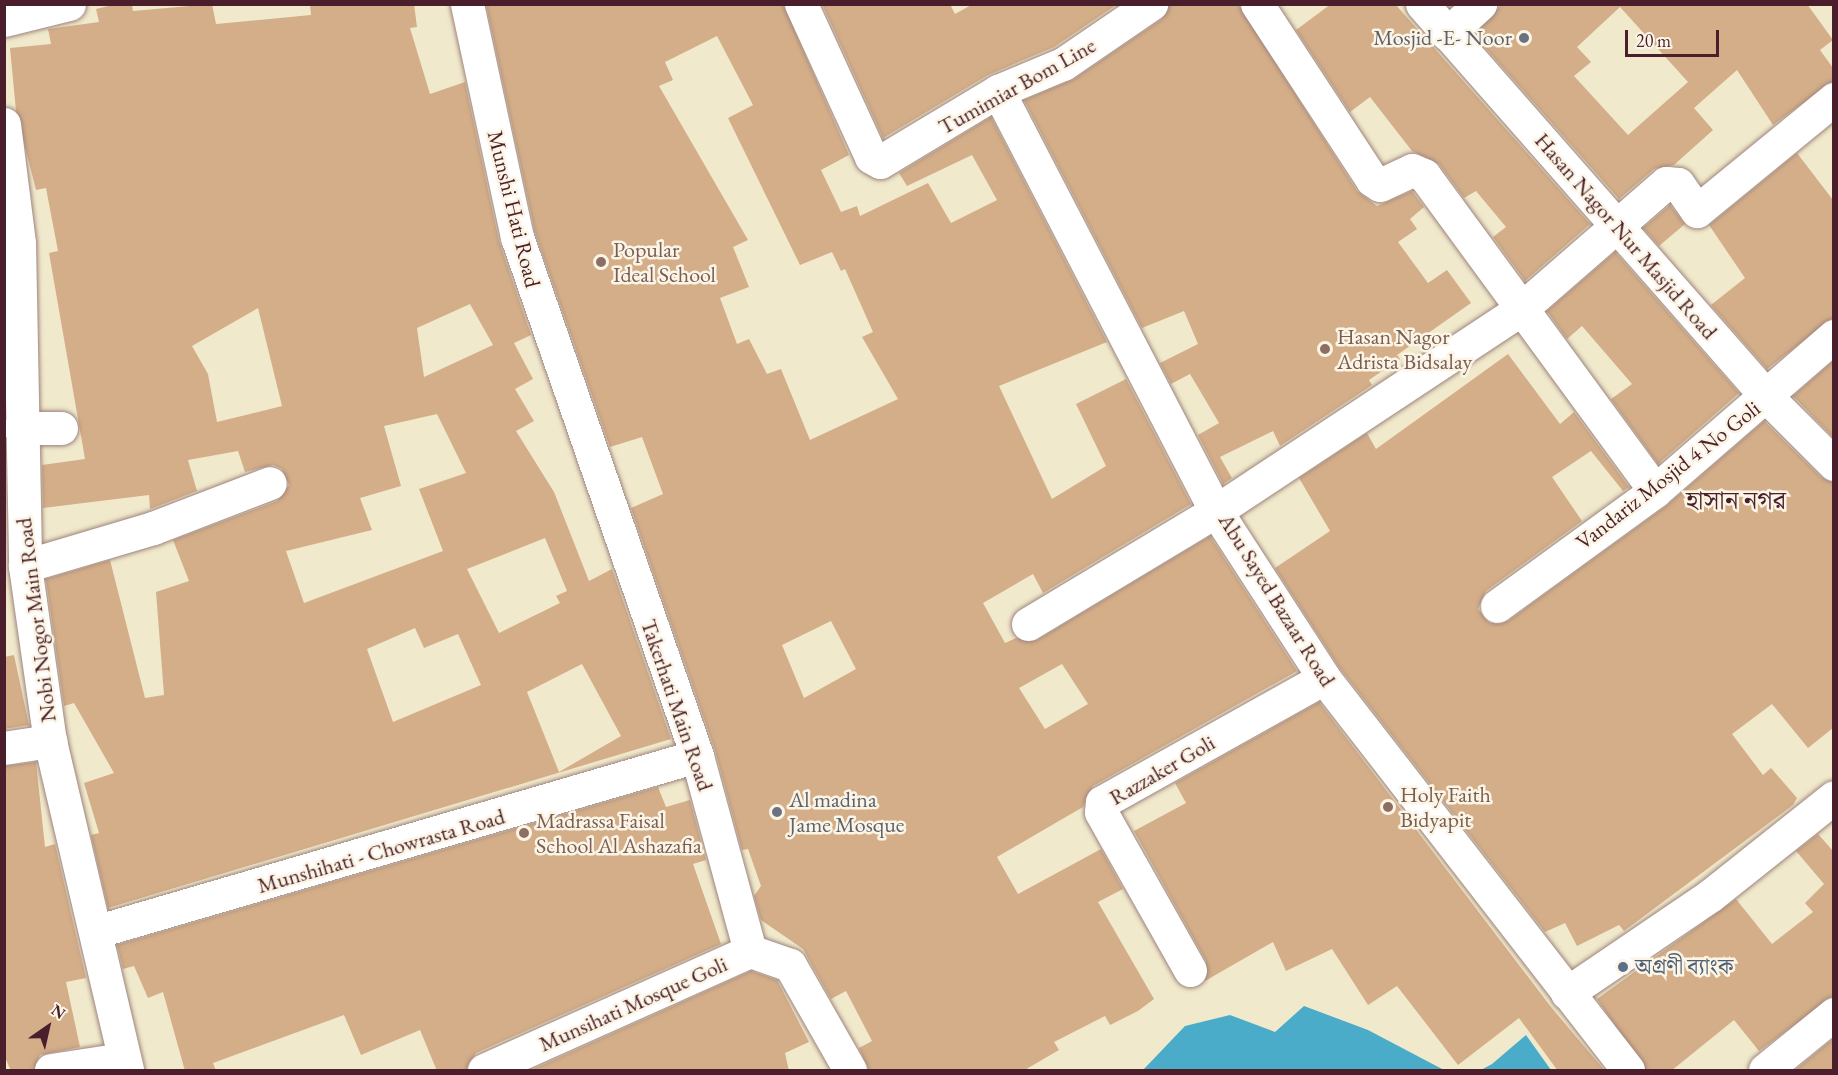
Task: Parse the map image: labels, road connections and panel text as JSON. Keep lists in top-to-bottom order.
{
  "streets": {
    "street": [
      "Tumimiar Bom Line",
      "Munshi Hati Road",
      "Hasan Nagor Nur Masjid Road",
      "Vandariz Mosjid 4 No Goli",
      "Abu Sayed Bazaar Road",
      "Nobi Nogor Main Road",
      "Takerhati Main Road",
      "Razzaker Goli",
      "Munshihati - Chowrasta Road",
      "Munsihati Mosque Goli"
    ]
  },
  "crossings": [
    ["Munshi Hati Road", "Takerhati Main Road"],
    ["Hasan Nagor Nur Masjid Road", "Vandariz Mosjid 4 No Goli"],
    ["Hasan Nagor Nur Masjid Road", "Abu Sayed Bazaar Road"],
    ["Abu Sayed Bazaar Road", "Razzaker Goli"],
    ["Nobi Nogor Main Road", "Munshihati - Chowrasta Road"],
    ["Takerhati Main Road", "Munshihati - Chowrasta Road"],
    ["Takerhati Main Road", "Munsihati Mosque Goli"]
  ],
  "districts": ["হাসান নগর"],
  "places": [
    "Mosjid -E- Noor",
    "Popular Ideal School",
    "Hasan Nagor Adrista Bidsalay",
    "Holy Faith Bidyapit",
    "Al madina Jame Mosque",
    "Madrassa Faisal School Al Ashazafia",
    "অগ্রণী ব্যাংক"
  ],
  "scale_bar": "20 m",
  "north": "top right"
}
